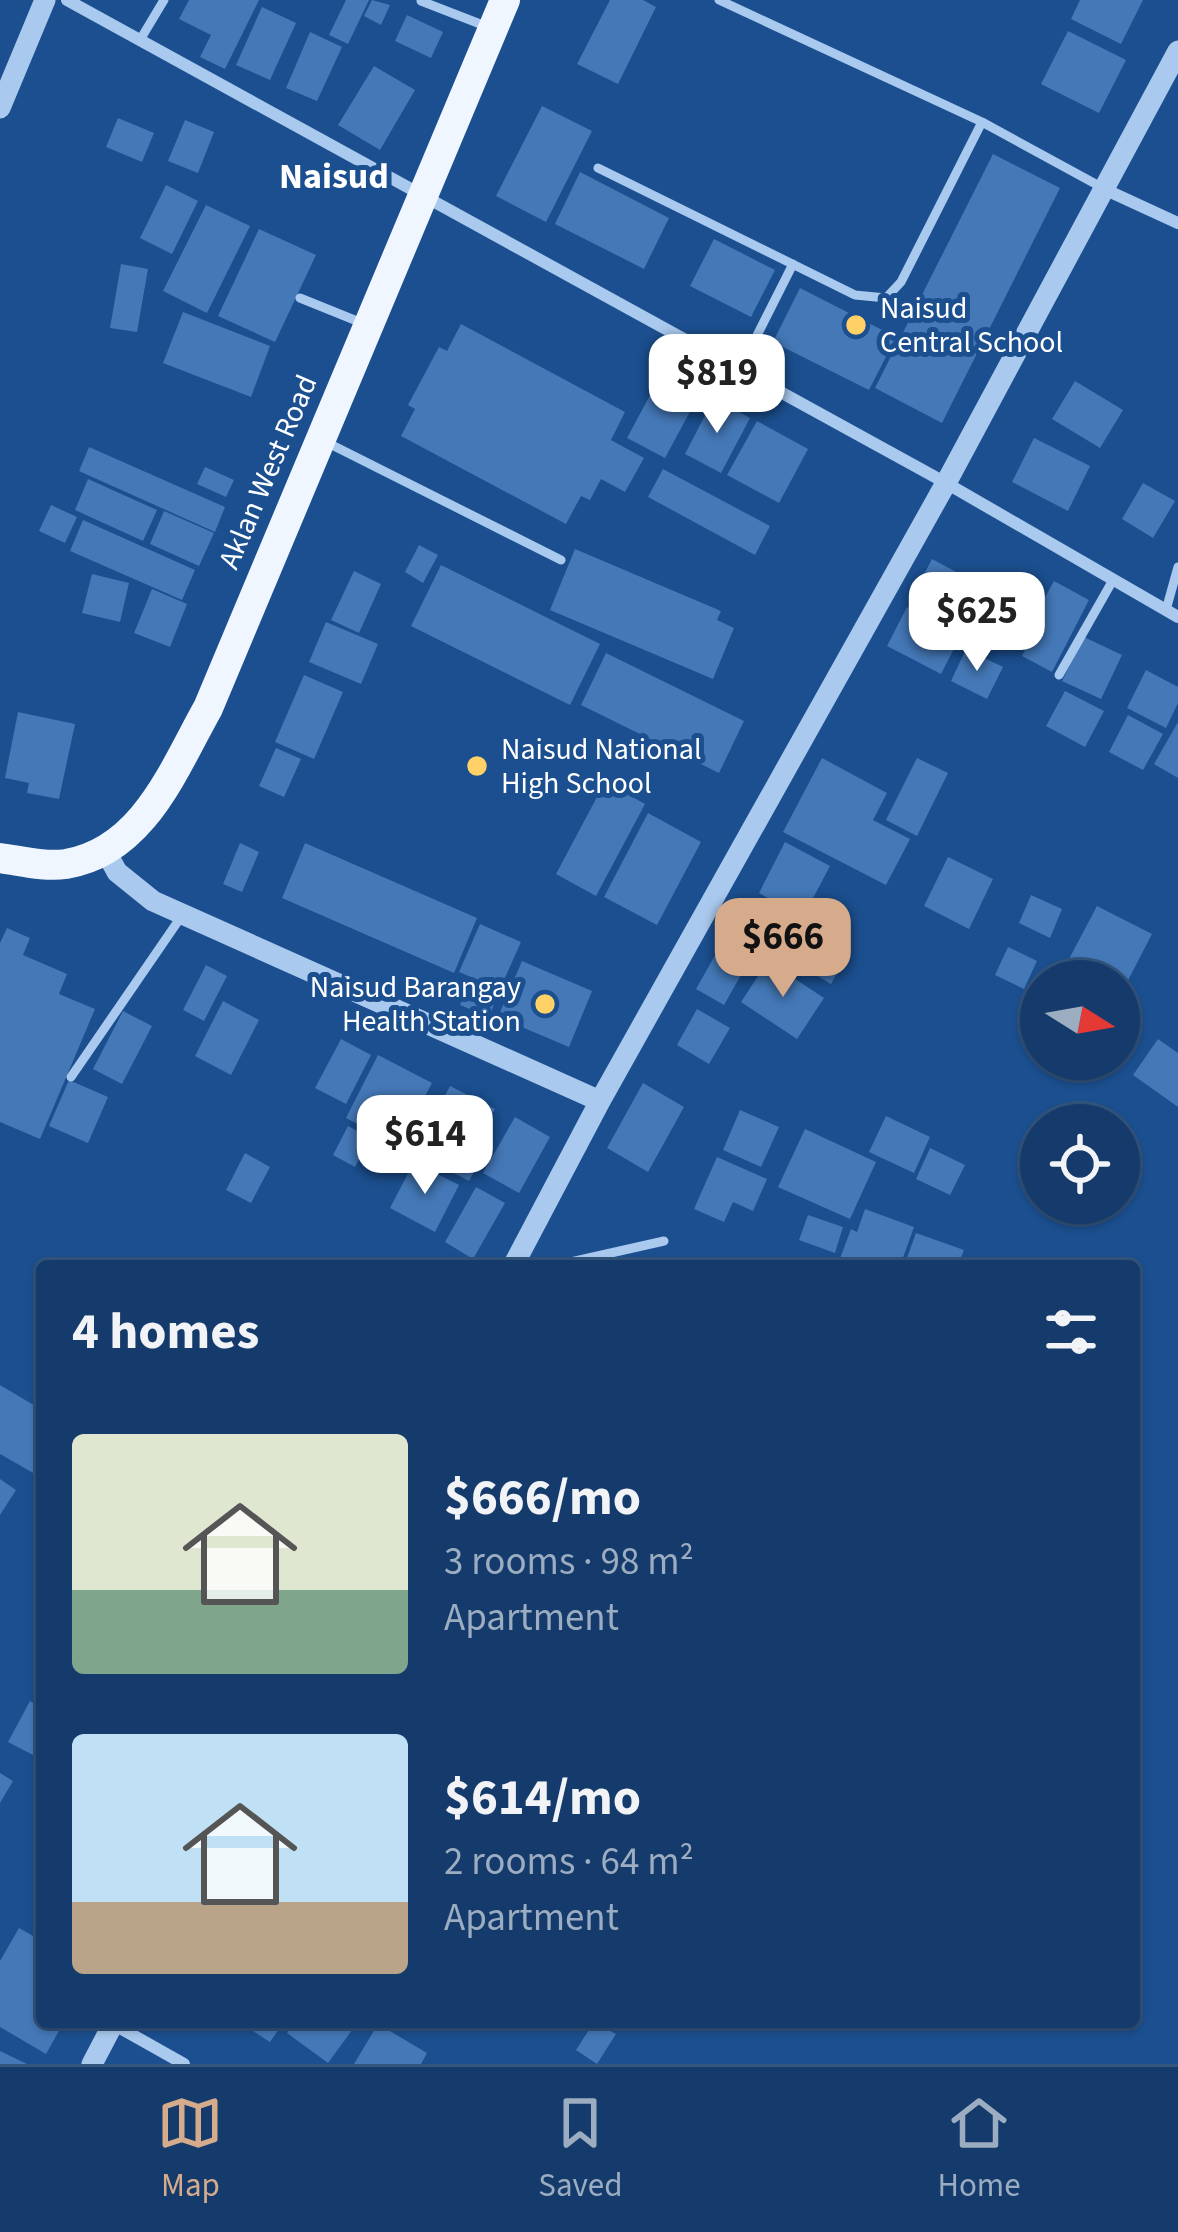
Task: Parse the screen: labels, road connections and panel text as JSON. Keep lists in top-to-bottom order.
{
  "streets": {
    "main road": ["Aklan West Road"]
  },
  "districts": ["Naisud"],
  "places": ["Naisud Central School", "Naisud National High School", "Naisud Barangay Health Station"],
  "north": "right",
  "page": {
    "price": [
      "$819",
      "$625",
      "$666",
      "$614"
    ],
    "heading": "4 homes",
    "list": [
      {
        "name": "$666/mo",
        "note": "3 rooms · 98 m² · Apartment"
      },
      {
        "name": "$614/mo",
        "note": "2 rooms · 64 m² · Apartment"
      }
    ],
    "tabs": ["Map", "Saved", "Home"]
  }
}
